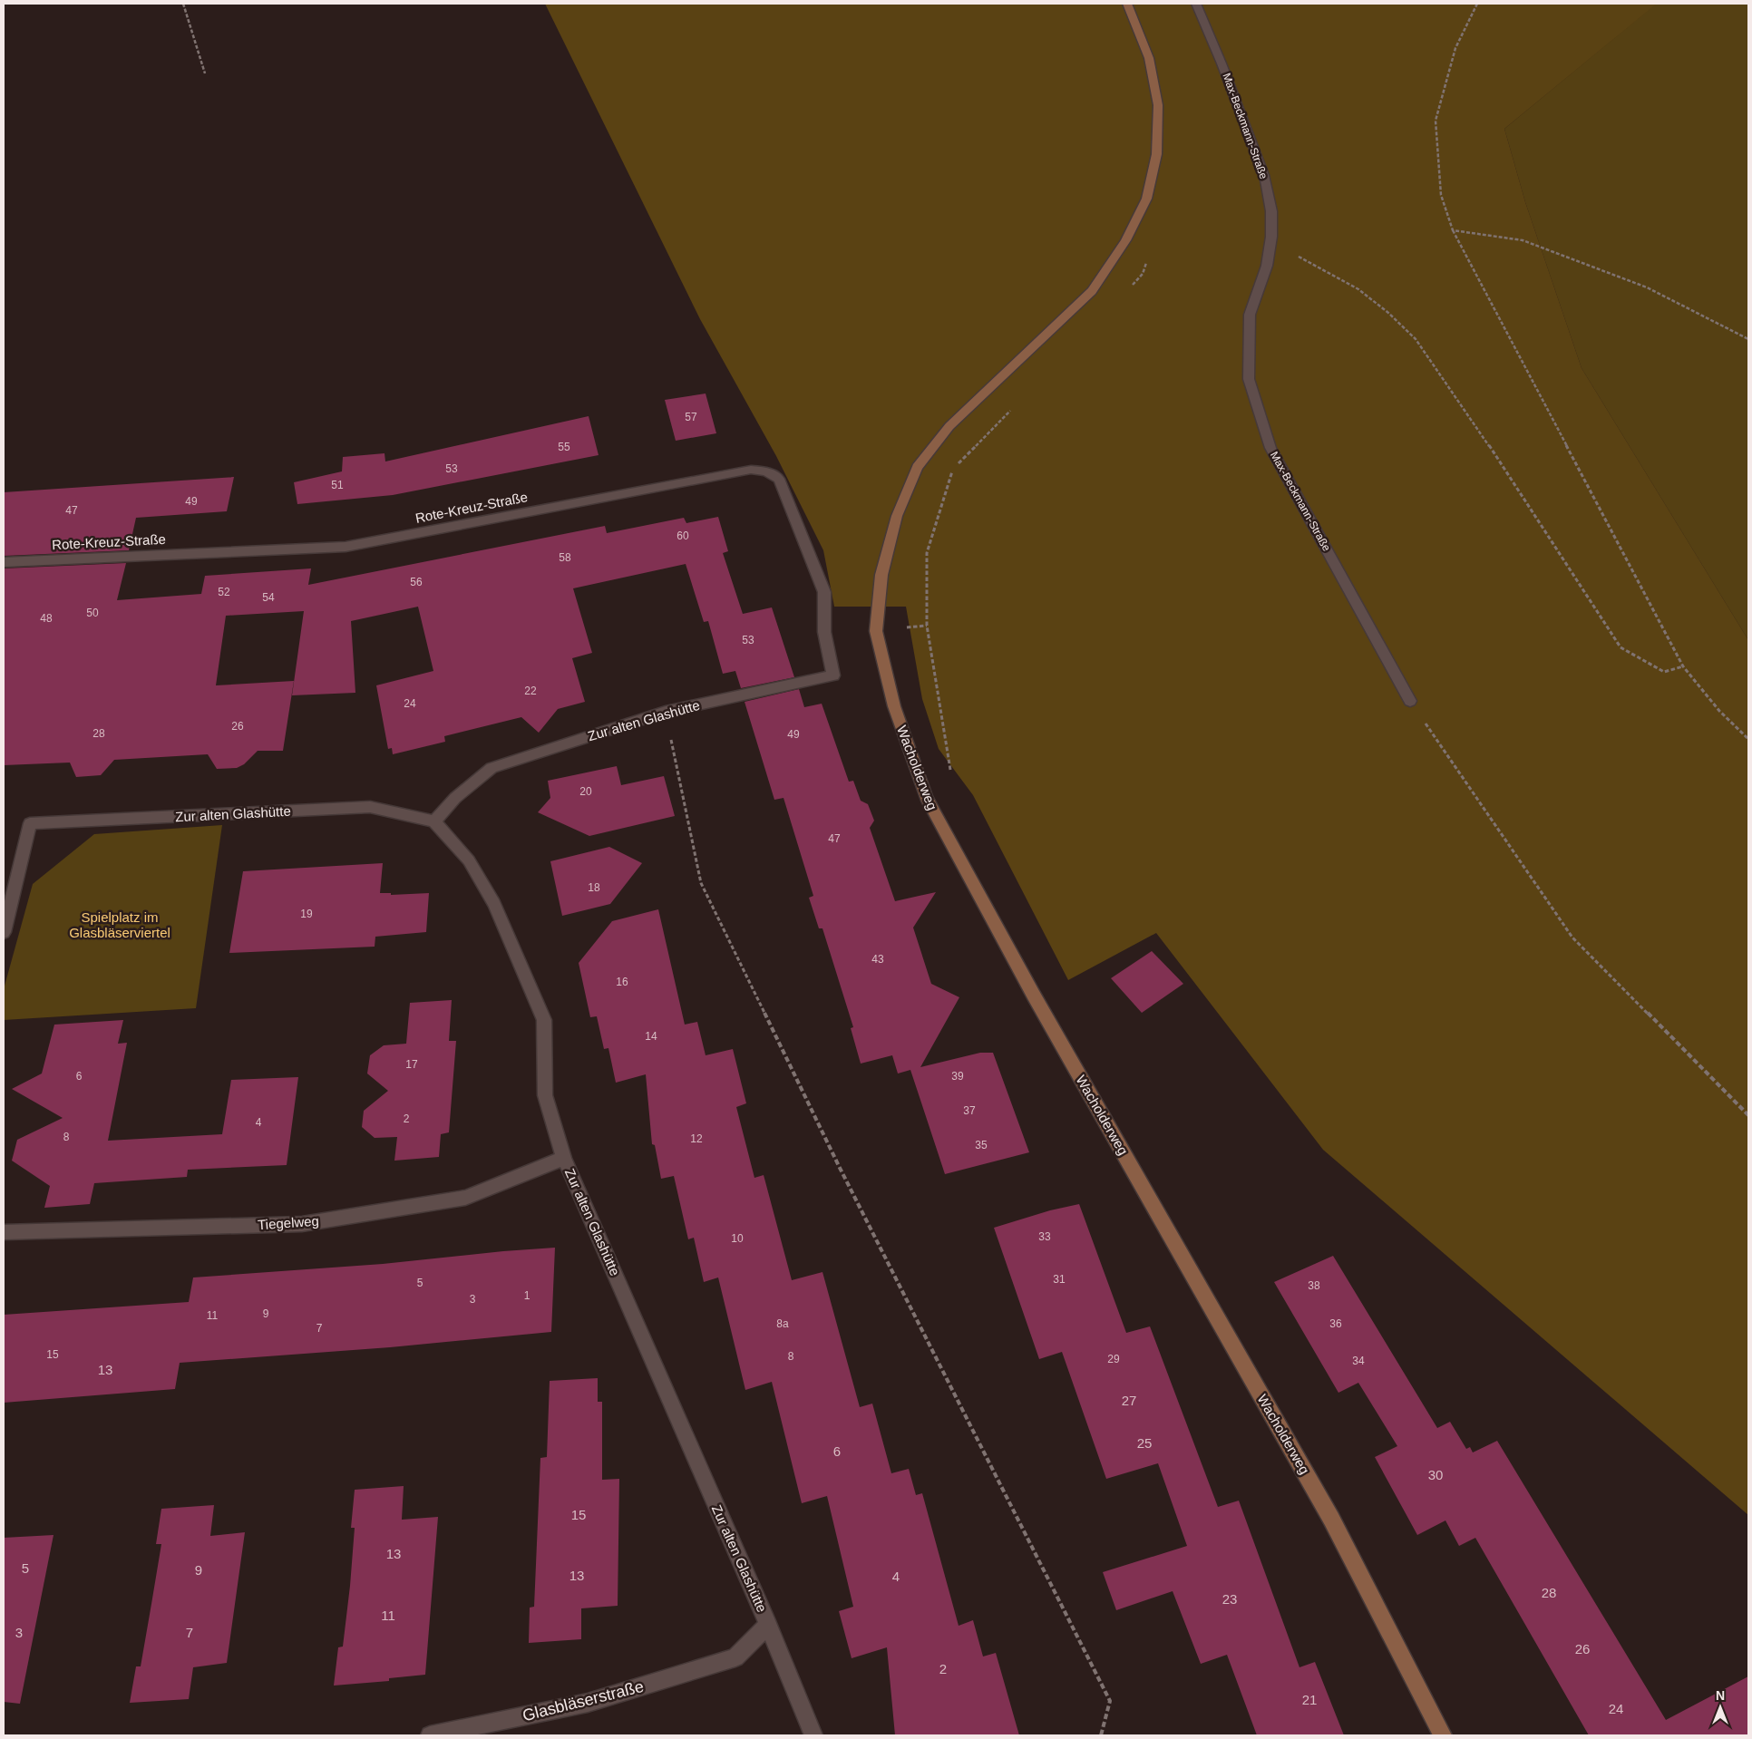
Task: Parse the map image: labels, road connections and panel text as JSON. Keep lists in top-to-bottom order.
{
  "streets": {
    "main road": ["Wacholderweg"],
    "street": [
      "Max-Beckmann-Straße",
      "Rote-Kreuz-Straße",
      "Zur alten Glashütte",
      "Tiegelweg",
      "Glasbläserstraße"
    ]
  },
  "crossings": [
    ["Rote-Kreuz-Straße", "Zur alten Glashütte"],
    ["Zur alten Glashütte", "Tiegelweg"],
    ["Zur alten Glashütte", "Glasbläserstraße"]
  ],
  "parks": ["Spielplatz im Glasbläserviertel"],
  "house_numbers": [
    "57",
    "55",
    "53",
    "51",
    "49",
    "47",
    "60",
    "58",
    "56",
    "52",
    "54",
    "50",
    "48",
    "53",
    "22",
    "24",
    "26",
    "28",
    "49",
    "20",
    "47",
    "18",
    "19",
    "43",
    "16",
    "14",
    "17",
    "6",
    "39",
    "37",
    "2",
    "4",
    "8",
    "12",
    "35",
    "33",
    "10",
    "31",
    "5",
    "38",
    "1",
    "3",
    "9",
    "11",
    "8a",
    "36",
    "7",
    "15",
    "8",
    "29",
    "34",
    "13",
    "27",
    "25",
    "6",
    "30",
    "15",
    "13",
    "5",
    "9",
    "13",
    "4",
    "28",
    "23",
    "11",
    "3",
    "7",
    "26",
    "2",
    "21",
    "24"
  ],
  "north": "top"
}
